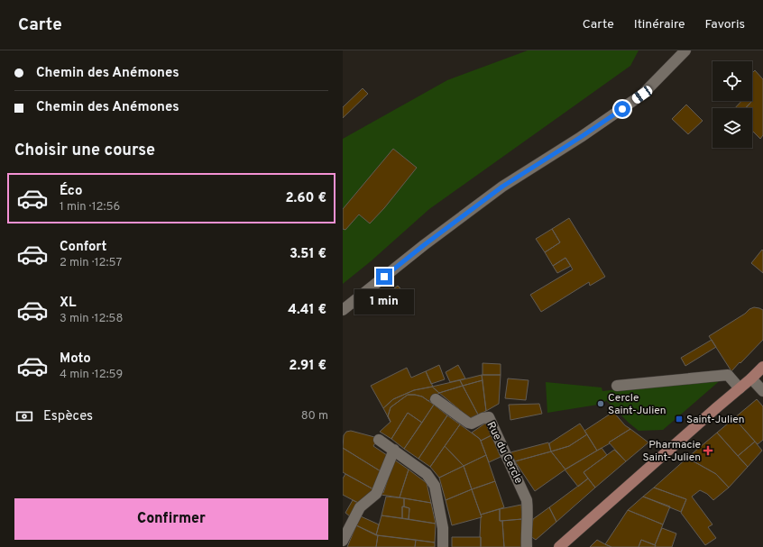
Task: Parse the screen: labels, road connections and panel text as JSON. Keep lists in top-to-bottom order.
{
  "streets": {
    "street": ["Rue du Cercle"]
  },
  "places": {
    "other": ["Cercle Saint-Julien"],
    "transit": ["Saint-Julien"],
    "health": ["Pharmacie Saint-Julien"]
  },
  "page": {
    "header": "Carte",
    "nav": ["Carte", "Itinéraire", "Favoris"],
    "banner": ["Chemin des Anémones", "Chemin des Anémones"],
    "heading": "Choisir une course",
    "list": [
      {
        "name": "Éco",
        "note": "1 min · 12:56",
        "value": "2.60 €"
      },
      {
        "name": "Confort",
        "note": "2 min · 12:57",
        "value": "3.51 €"
      },
      {
        "name": "XL",
        "note": "3 min · 12:58",
        "value": "4.41 €"
      },
      {
        "name": "Moto",
        "note": "4 min · 12:59",
        "value": "2.91 €"
      }
    ],
    "bubble": "1 min",
    "pay": ["Espèces", "80 m"],
    "buttons": "Confirmer"
  }
}
